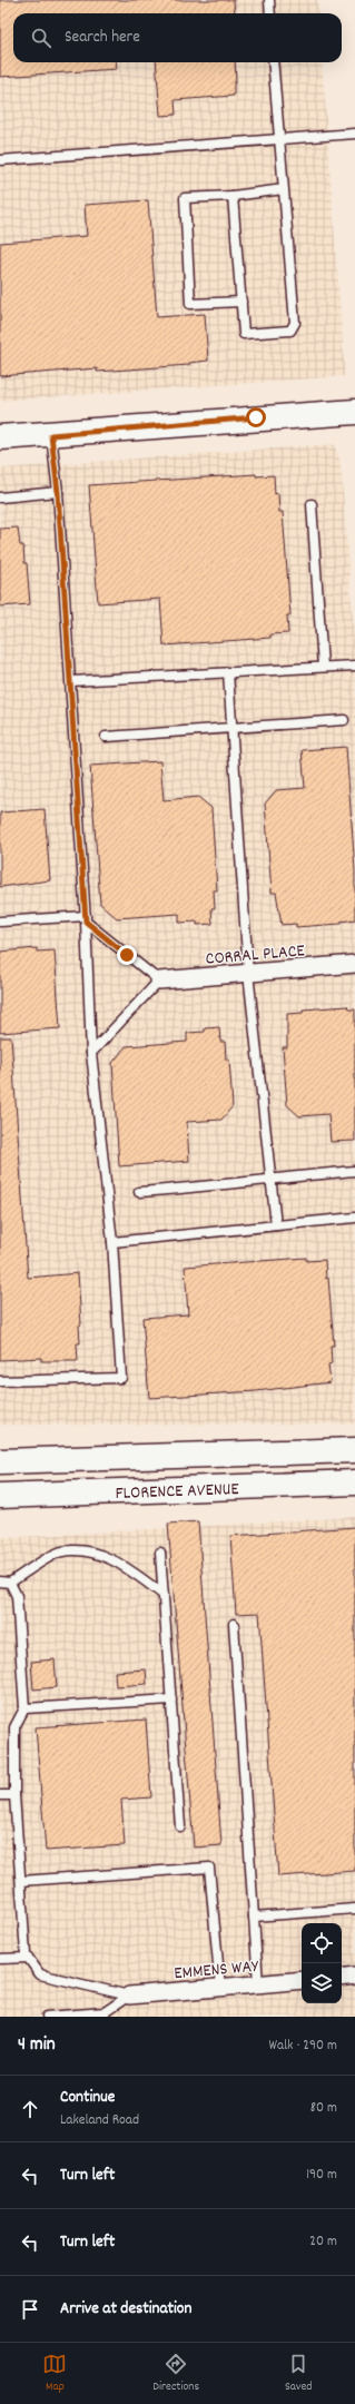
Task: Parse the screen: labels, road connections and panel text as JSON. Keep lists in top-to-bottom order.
{
  "streets": {
    "main road": ["FLORENCE AVENUE"],
    "street": ["CORRAL PLACE", "EMMENS WAY"]
  },
  "page": {
    "search": "Search here",
    "heading": ["4 min", "Walk · 290 m"],
    "list": [
      ["Continue", "Lakeland Road", "80 m"],
      ["Turn left", "190 m"],
      ["Turn left", "20 m"],
      "Arrive at destination"
    ],
    "nav": ["Map", "Directions", "Saved"]
  }
}
